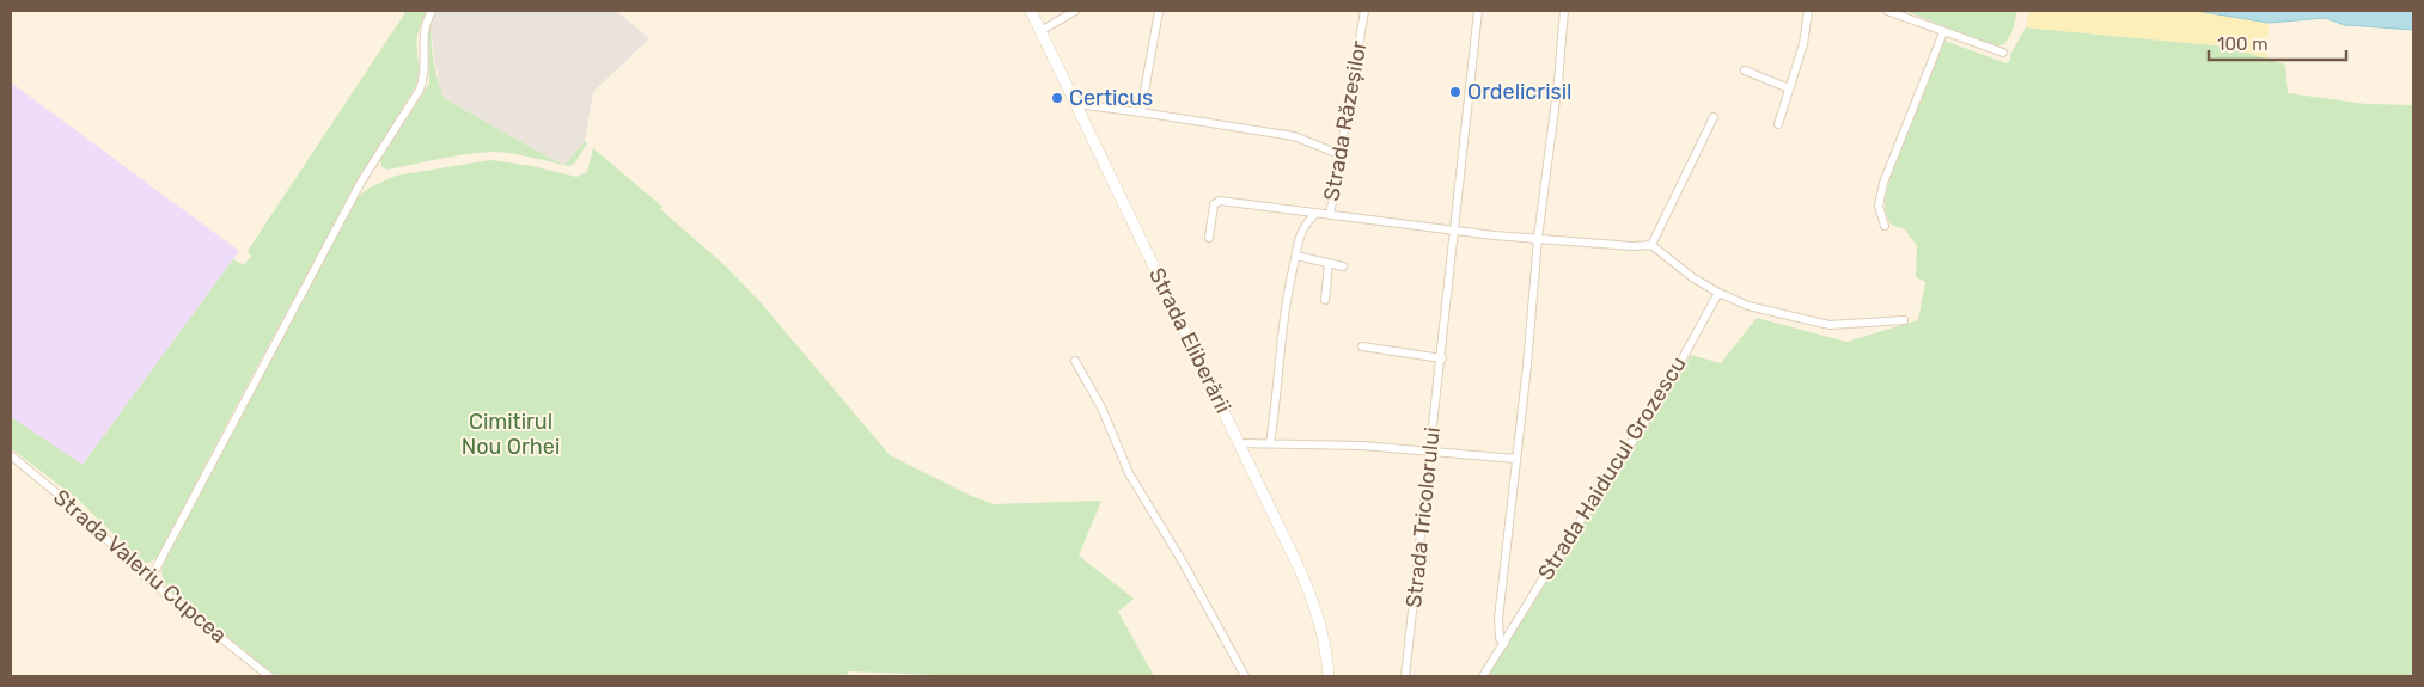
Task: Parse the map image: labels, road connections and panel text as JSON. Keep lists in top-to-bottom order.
{
  "streets": {
    "street": [
      "Strada Răzeșilor",
      "Strada Eliberării",
      "Strada Haiducul Grozescu",
      "Strada Tricolorului",
      "Strada Valeriu Cupcea"
    ]
  },
  "parks": ["Cimitirul Nou Orhei"],
  "places": ["Ordelicrisil", "Certicus"],
  "scale_bar": "100 m"
}
